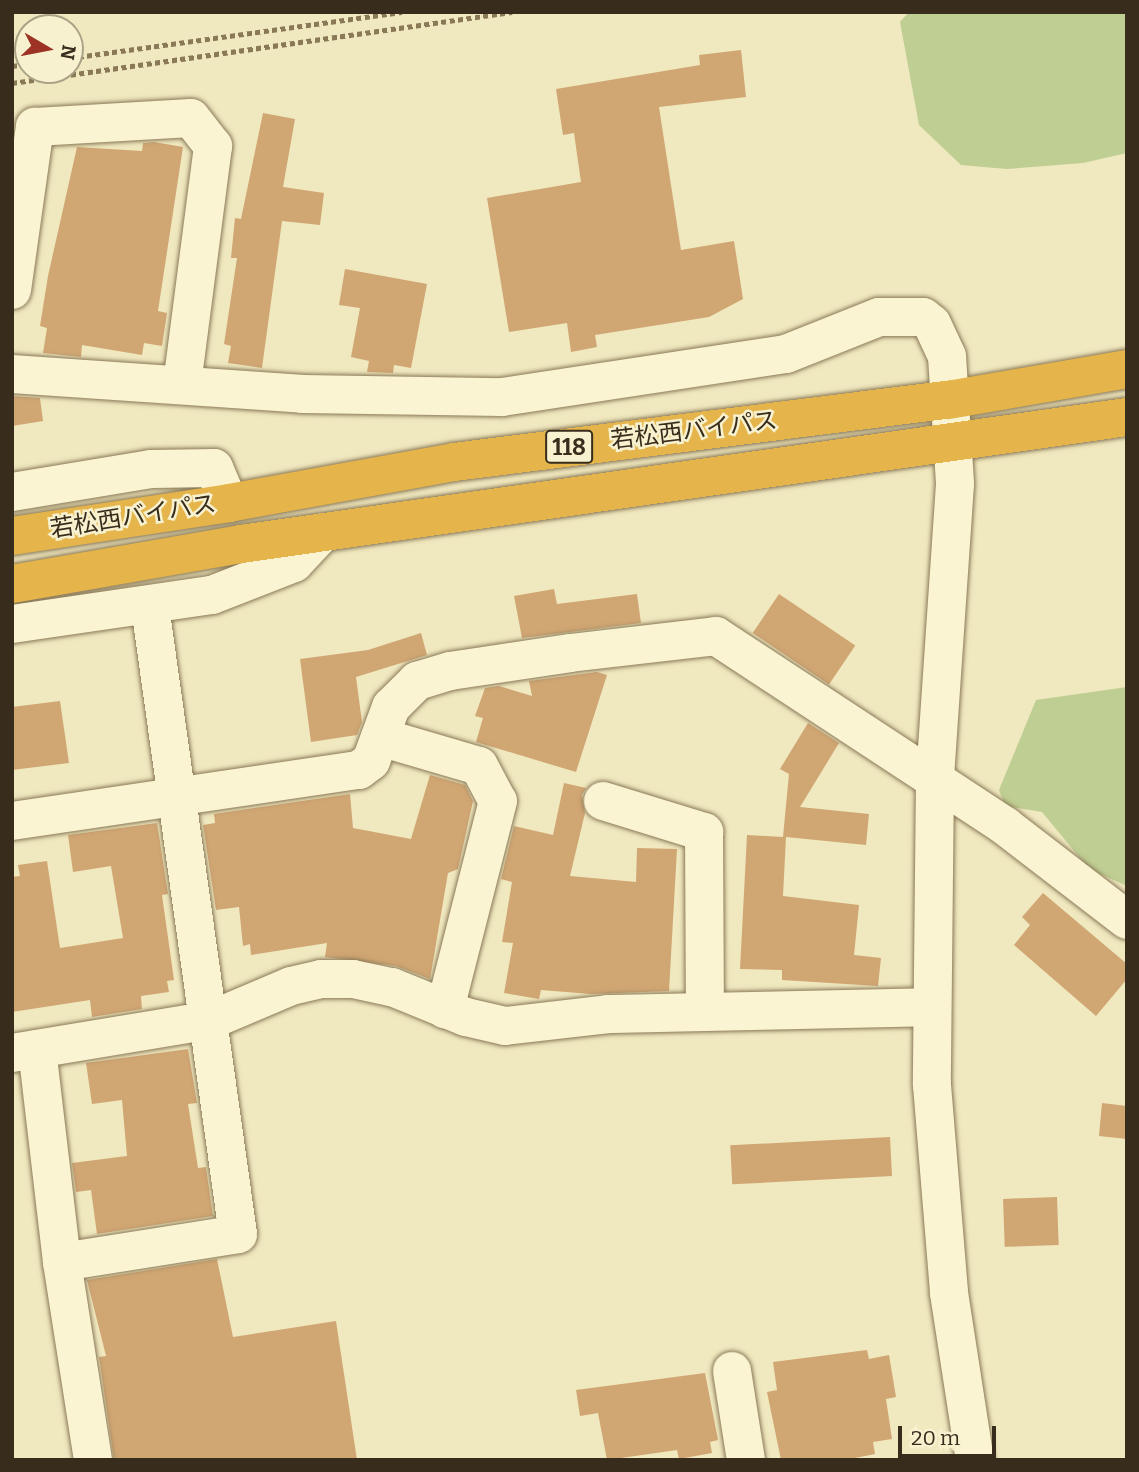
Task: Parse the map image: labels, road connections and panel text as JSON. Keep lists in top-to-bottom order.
{
  "streets": {
    "highway": ["若松西バイパス", "118"]
  },
  "scale_bar": "20 m",
  "north": "right"
}
